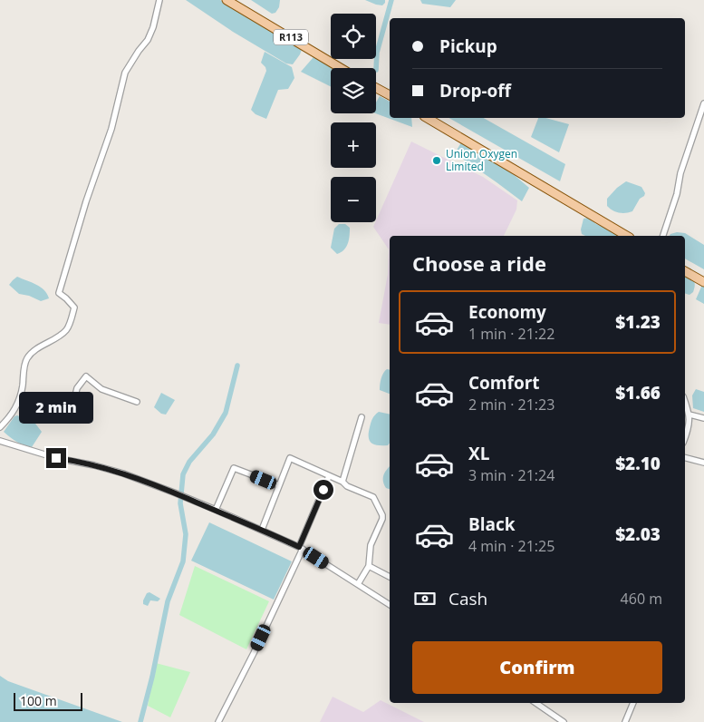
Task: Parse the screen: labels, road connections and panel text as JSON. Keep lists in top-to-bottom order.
{
  "streets": {
    "main road": ["R113"]
  },
  "places": ["Union Oxygen Limited"],
  "scale_bar": "100 m",
  "page": {
    "map_buttons": ["+", "−"],
    "banner": ["Pickup", "Drop-off"],
    "heading": "Choose a ride",
    "list": [
      {
        "name": "Economy",
        "note": "1 min · 21:22",
        "value": "$1.23"
      },
      {
        "name": "Comfort",
        "note": "2 min · 21:23",
        "value": "$1.66"
      },
      {
        "name": "XL",
        "note": "3 min · 21:24",
        "value": "$2.10"
      },
      {
        "name": "Black",
        "note": "4 min · 21:25",
        "value": "$2.03"
      }
    ],
    "bubble": "2 min",
    "pay": ["Cash", "460 m"],
    "buttons": "Confirm",
    "scale": "100 m"
  }
}
